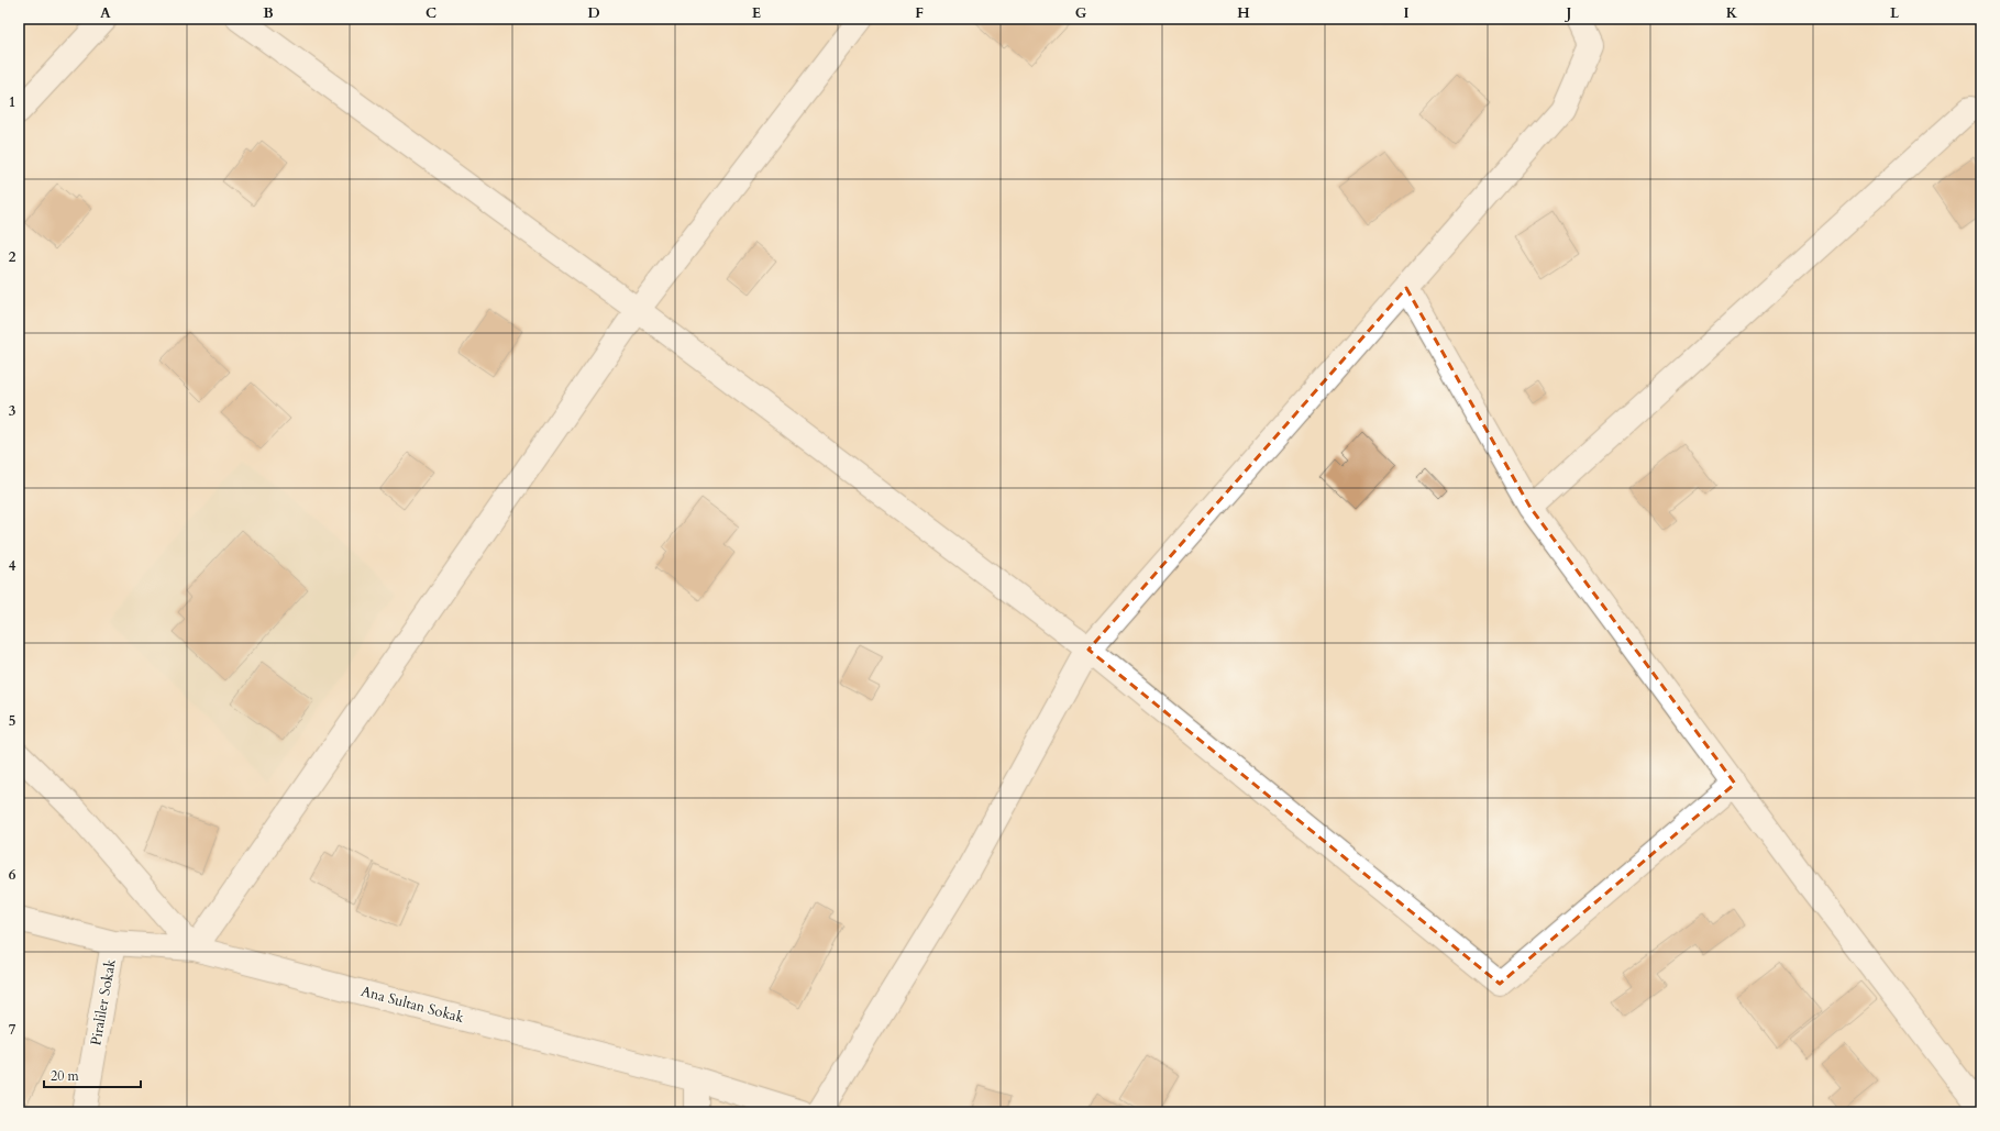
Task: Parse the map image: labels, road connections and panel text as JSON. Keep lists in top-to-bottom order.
{
  "streets": {
    "street": ["Piraliler Sokak", "Ana Sultan Sokak"]
  },
  "crossings": [
    ["Piraliler Sokak", "Ana Sultan Sokak"]
  ],
  "scale_bar": "20 m",
  "grid": {
    "columns": [
      "A",
      "B",
      "C",
      "D",
      "E",
      "F",
      "G",
      "H",
      "I",
      "J",
      "K",
      "L"
    ],
    "rows": [
      "1",
      "2",
      "3",
      "4",
      "5",
      "6",
      "7"
    ]
  }
}
